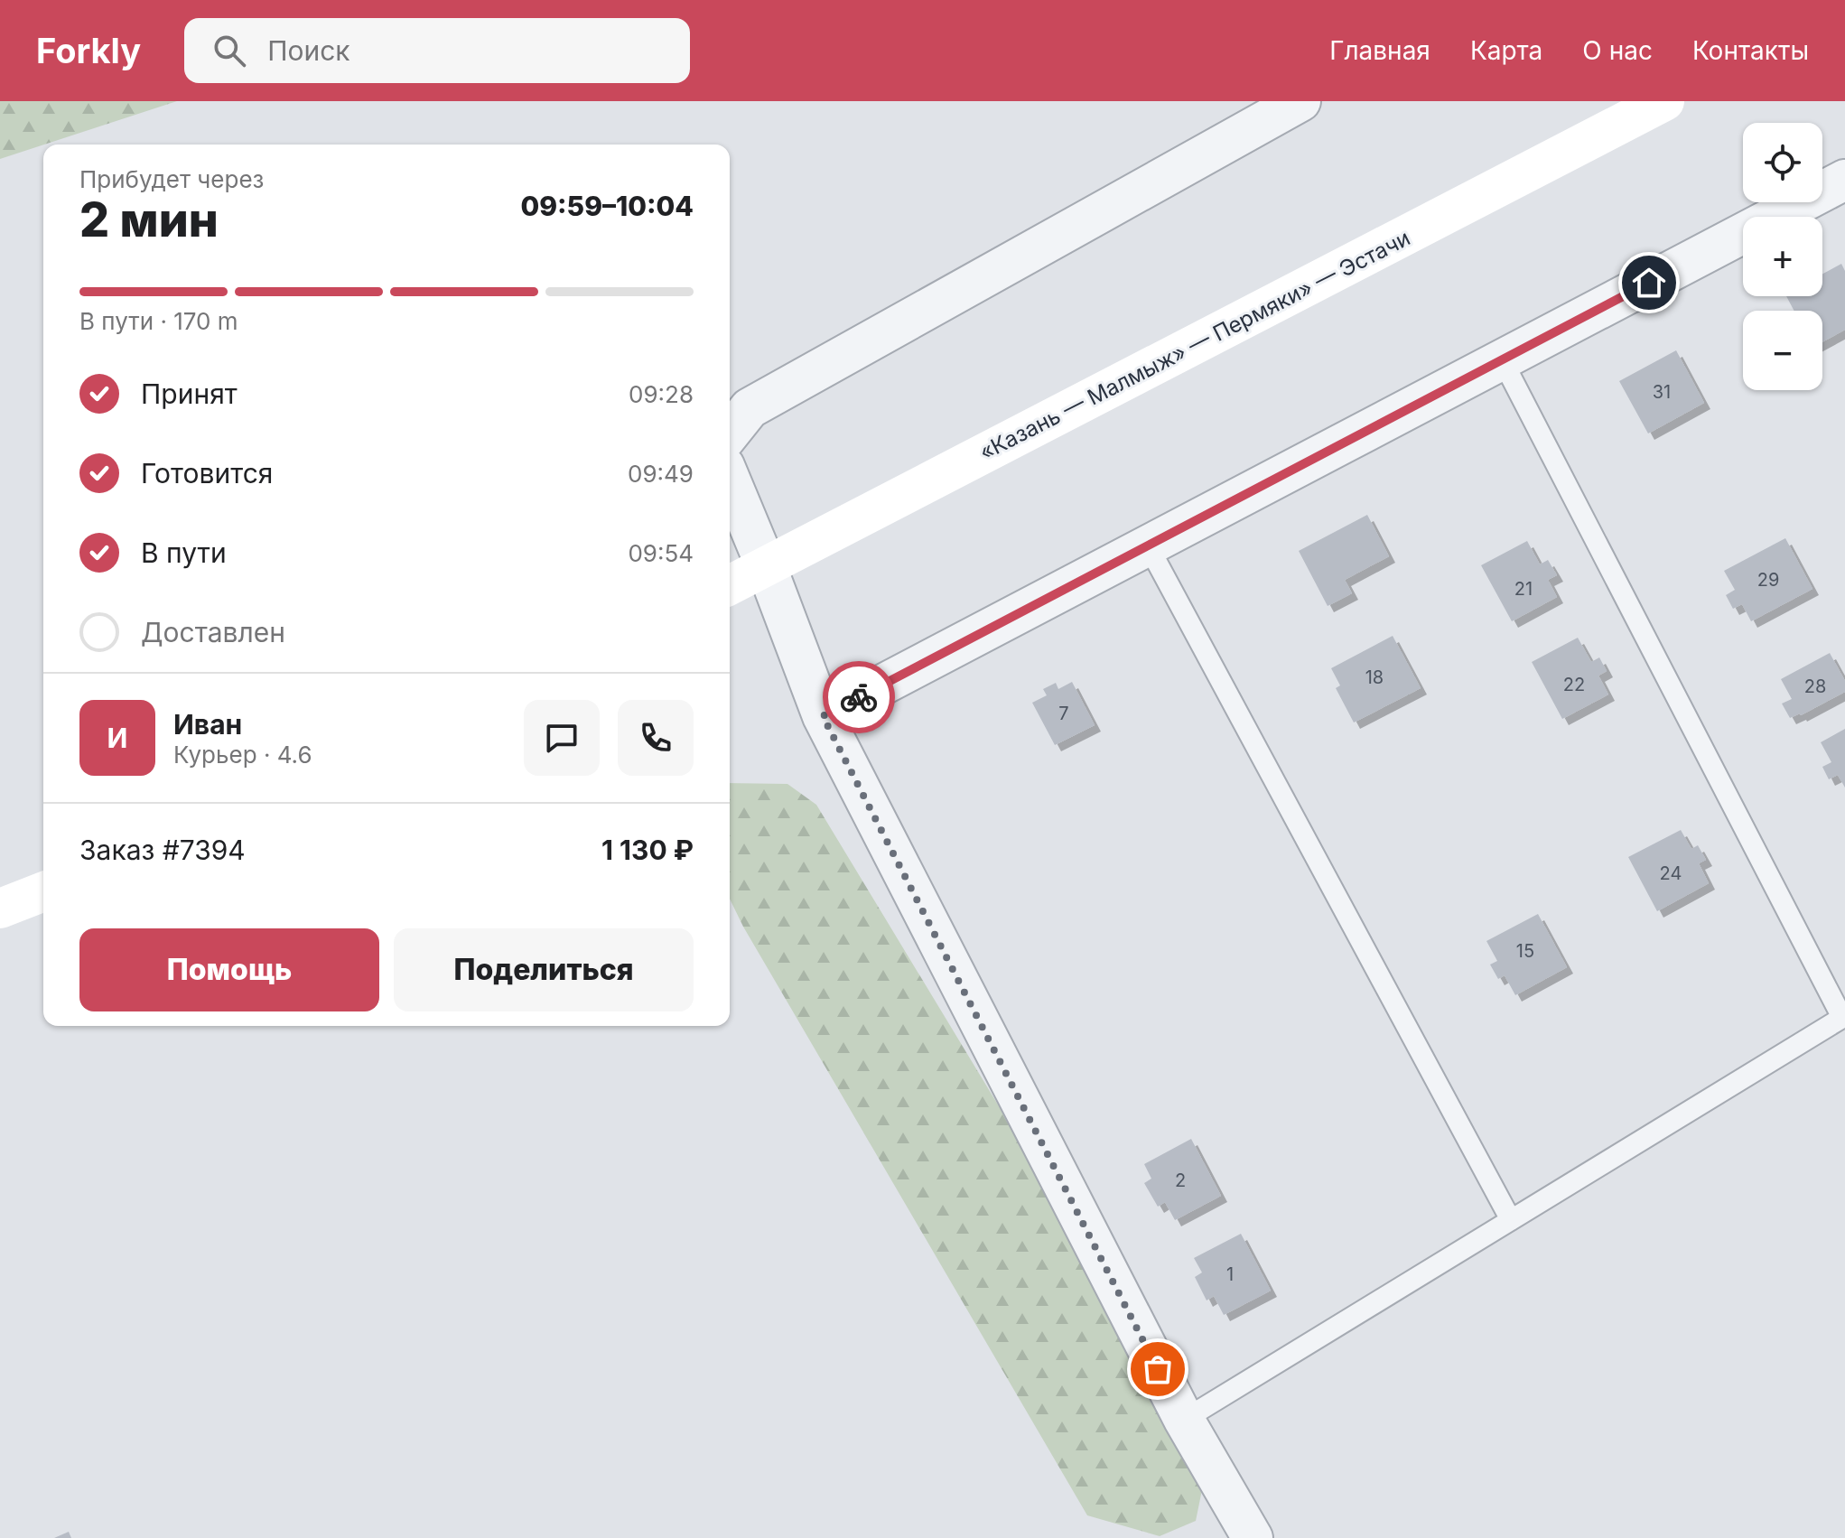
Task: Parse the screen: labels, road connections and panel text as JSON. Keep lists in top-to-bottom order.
{
  "streets": {
    "street": ["«Казань — Малмыж» — Пермяки» — Эстачи"]
  },
  "house_numbers": [
    "31",
    "29",
    "21",
    "18",
    "22",
    "28",
    "7",
    "24",
    "15",
    "2",
    "1"
  ],
  "page": {
    "header": "Forkly",
    "search": "Поиск",
    "nav": [
      "Главная",
      "Карта",
      "О нас",
      "Контакты"
    ],
    "map_buttons": ["+", "−"],
    "heading": ["2 мин", "Прибудет через", "09:59–10:04"],
    "panel": [
      "Иван",
      "Курьер · 4.6",
      "Заказ #7394",
      "1 130 ₽"
    ],
    "bar": "В пути · 170 m",
    "list": [
      ["Принят", "09:28"],
      ["Готовится", "09:49"],
      ["В пути", "09:54"],
      "Доставлен"
    ],
    "round": "И",
    "buttons": ["Помощь", "Поделиться"]
  }
}
